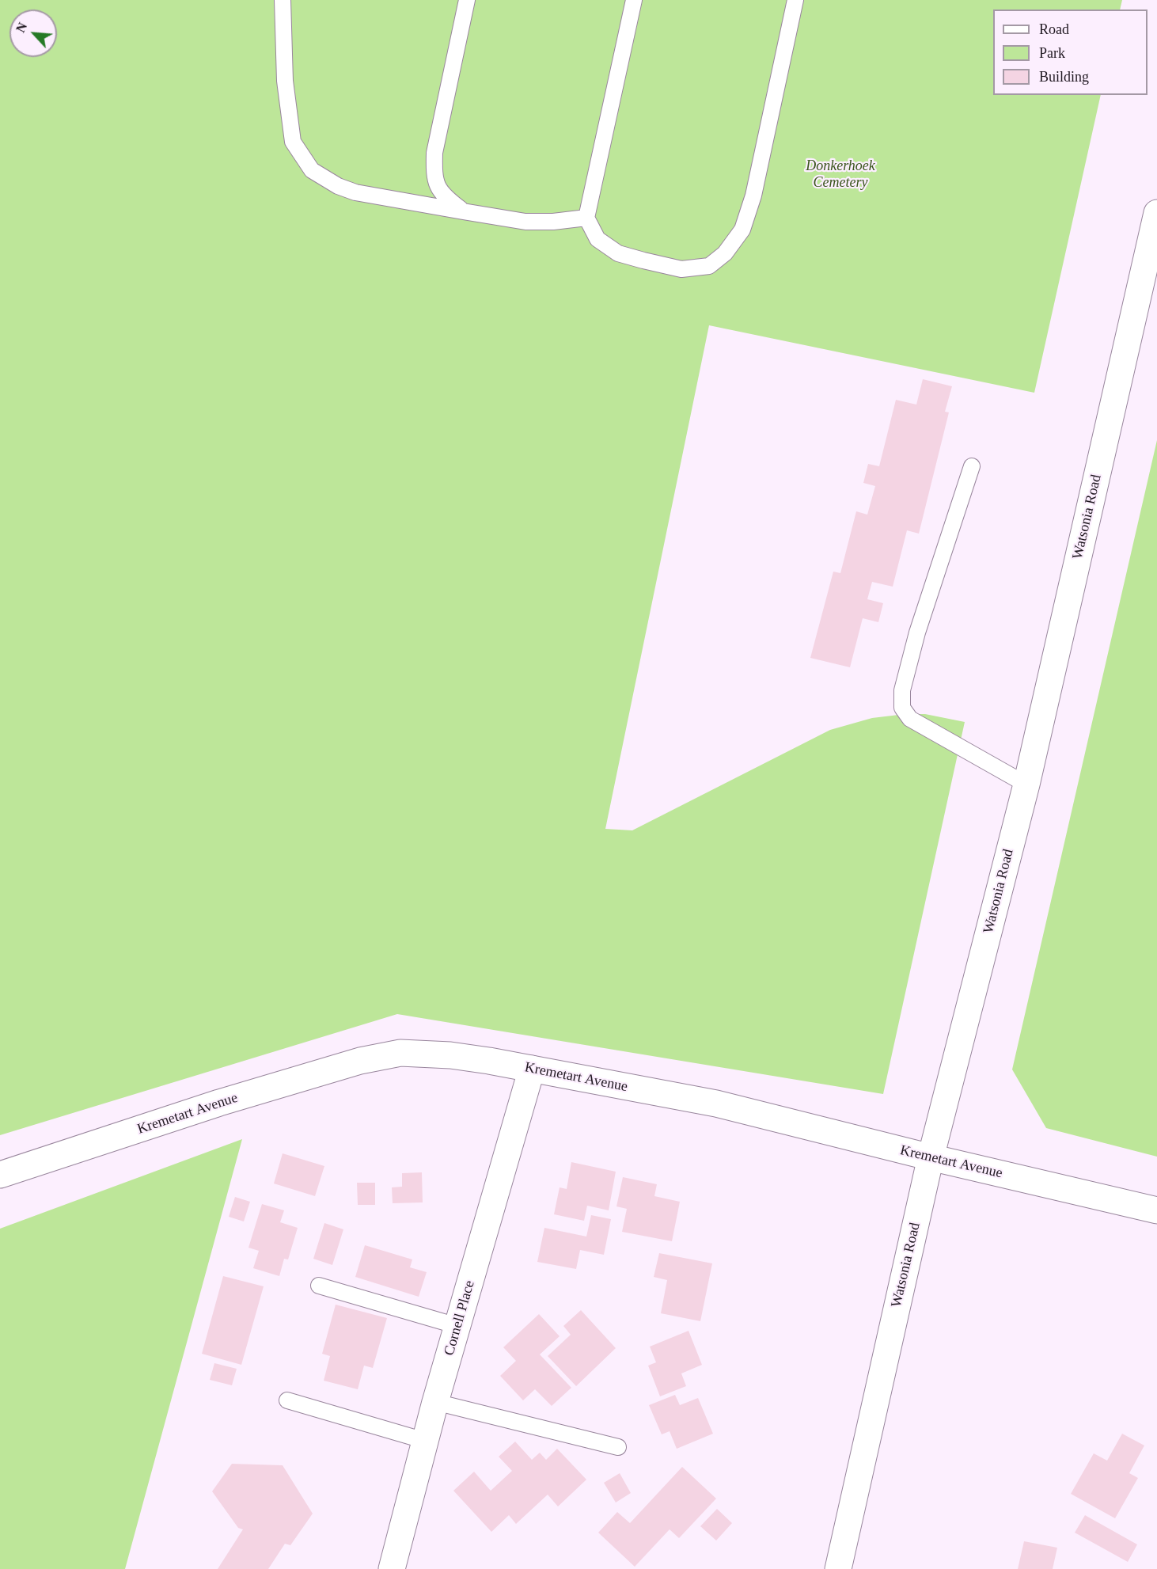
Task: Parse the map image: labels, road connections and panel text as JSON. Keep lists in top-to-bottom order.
{
  "streets": {
    "street": ["Watsonia Road", "Kremetart Avenue", "Cornell Place"]
  },
  "crossings": [
    ["Watsonia Road", "Kremetart Avenue"],
    ["Kremetart Avenue", "Cornell Place"]
  ],
  "parks": ["Donkerhoek Cemetery"],
  "legend": ["Road", "Park", "Building"],
  "north": "top left"
}
